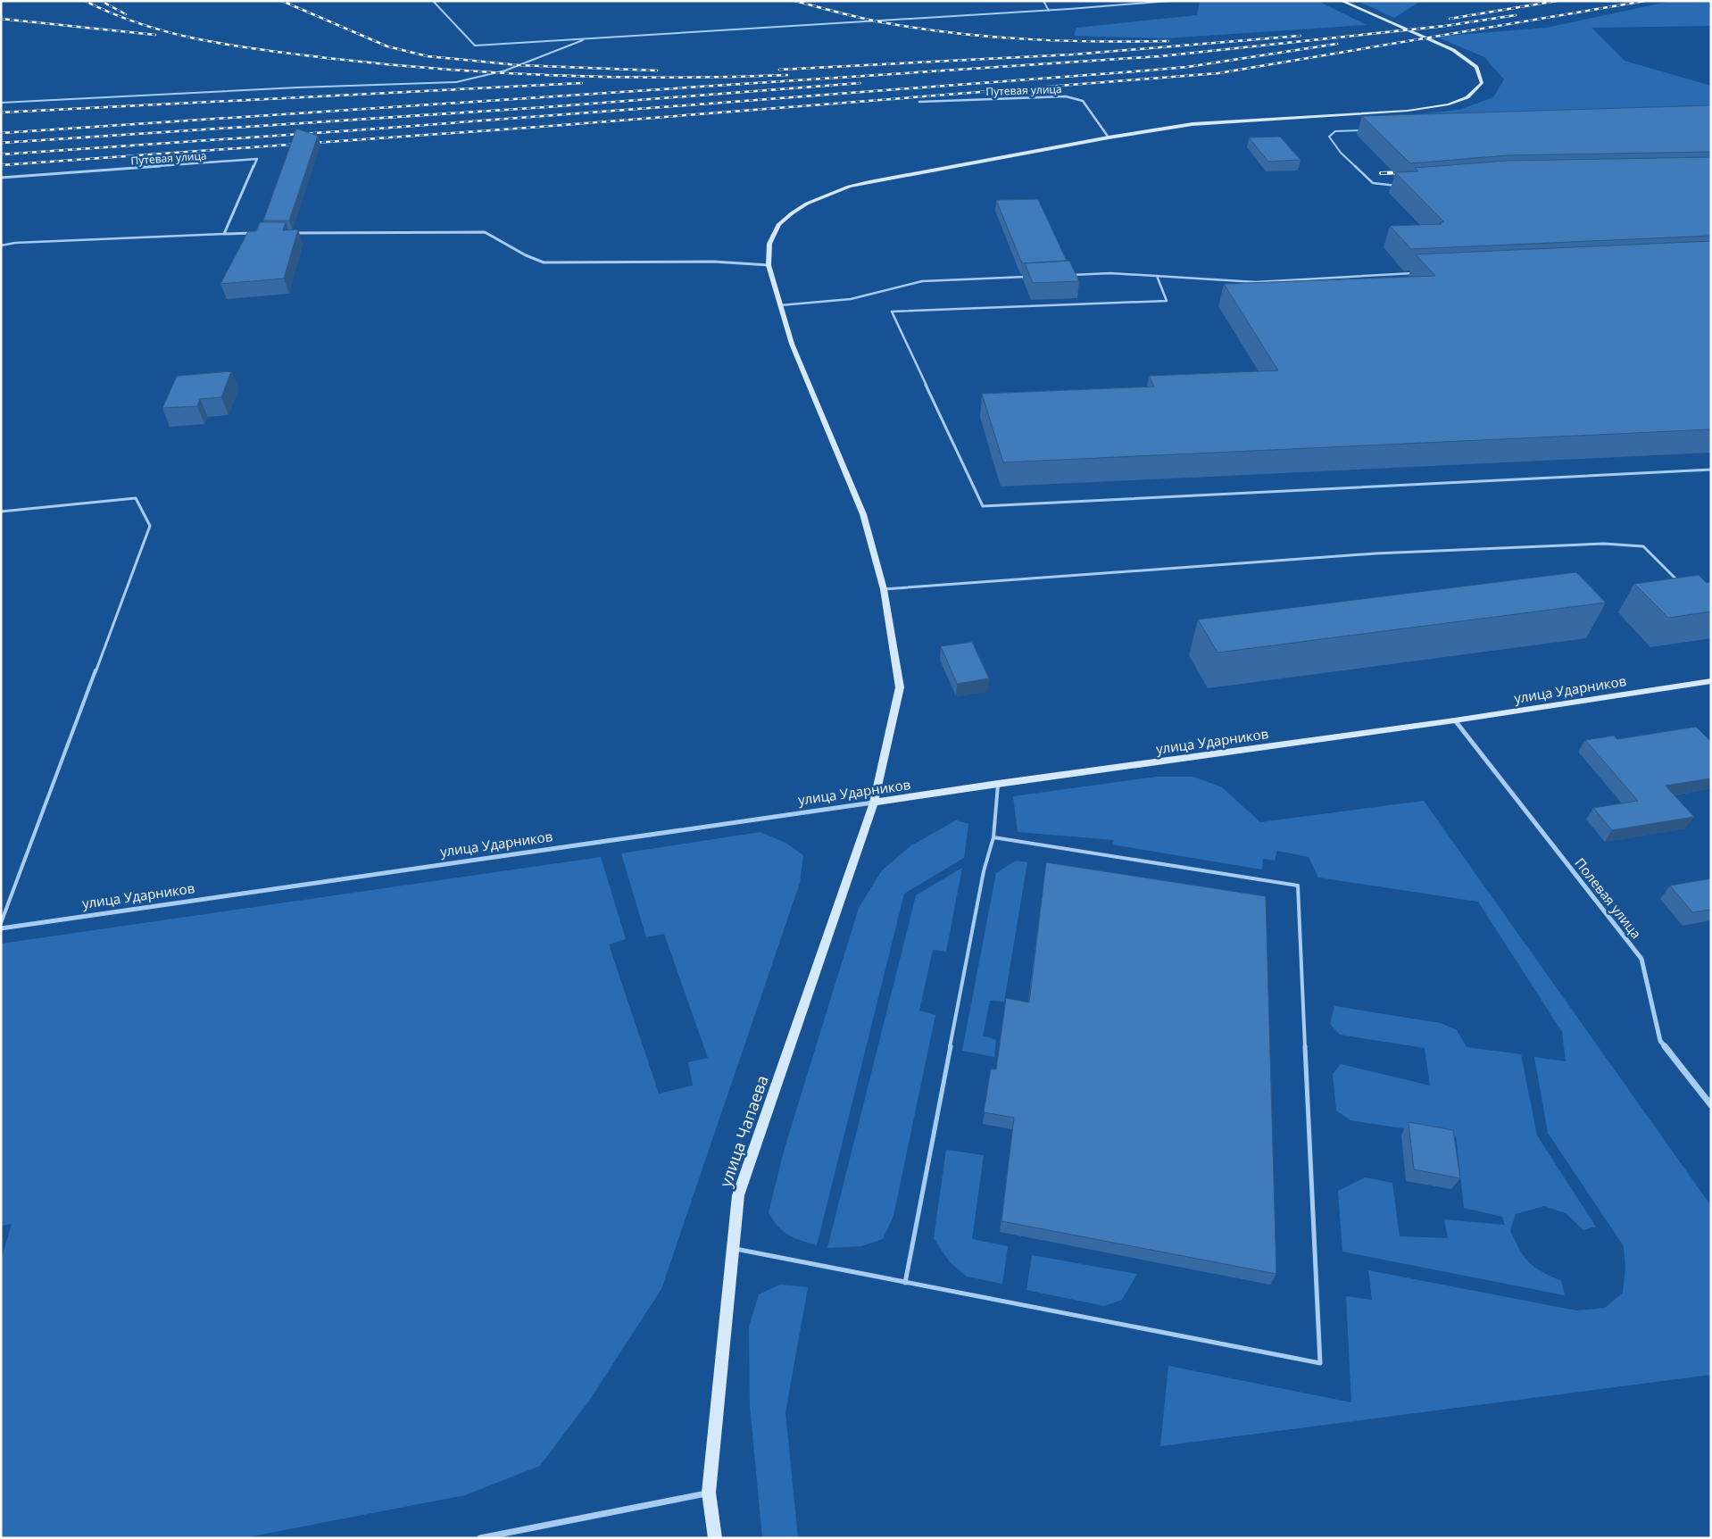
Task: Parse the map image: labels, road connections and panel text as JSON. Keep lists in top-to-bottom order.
{
  "streets": {
    "main road": ["улица Ударников", "улица Чапаева"],
    "street": ["Путевая улица", "Полевая улица"]
  },
  "crossings": [
    ["Путевая улица", "улица Чапаева"],
    ["улица Ударников", "Полевая улица"],
    ["улица Ударников", "улица Чапаева"]
  ]
}
